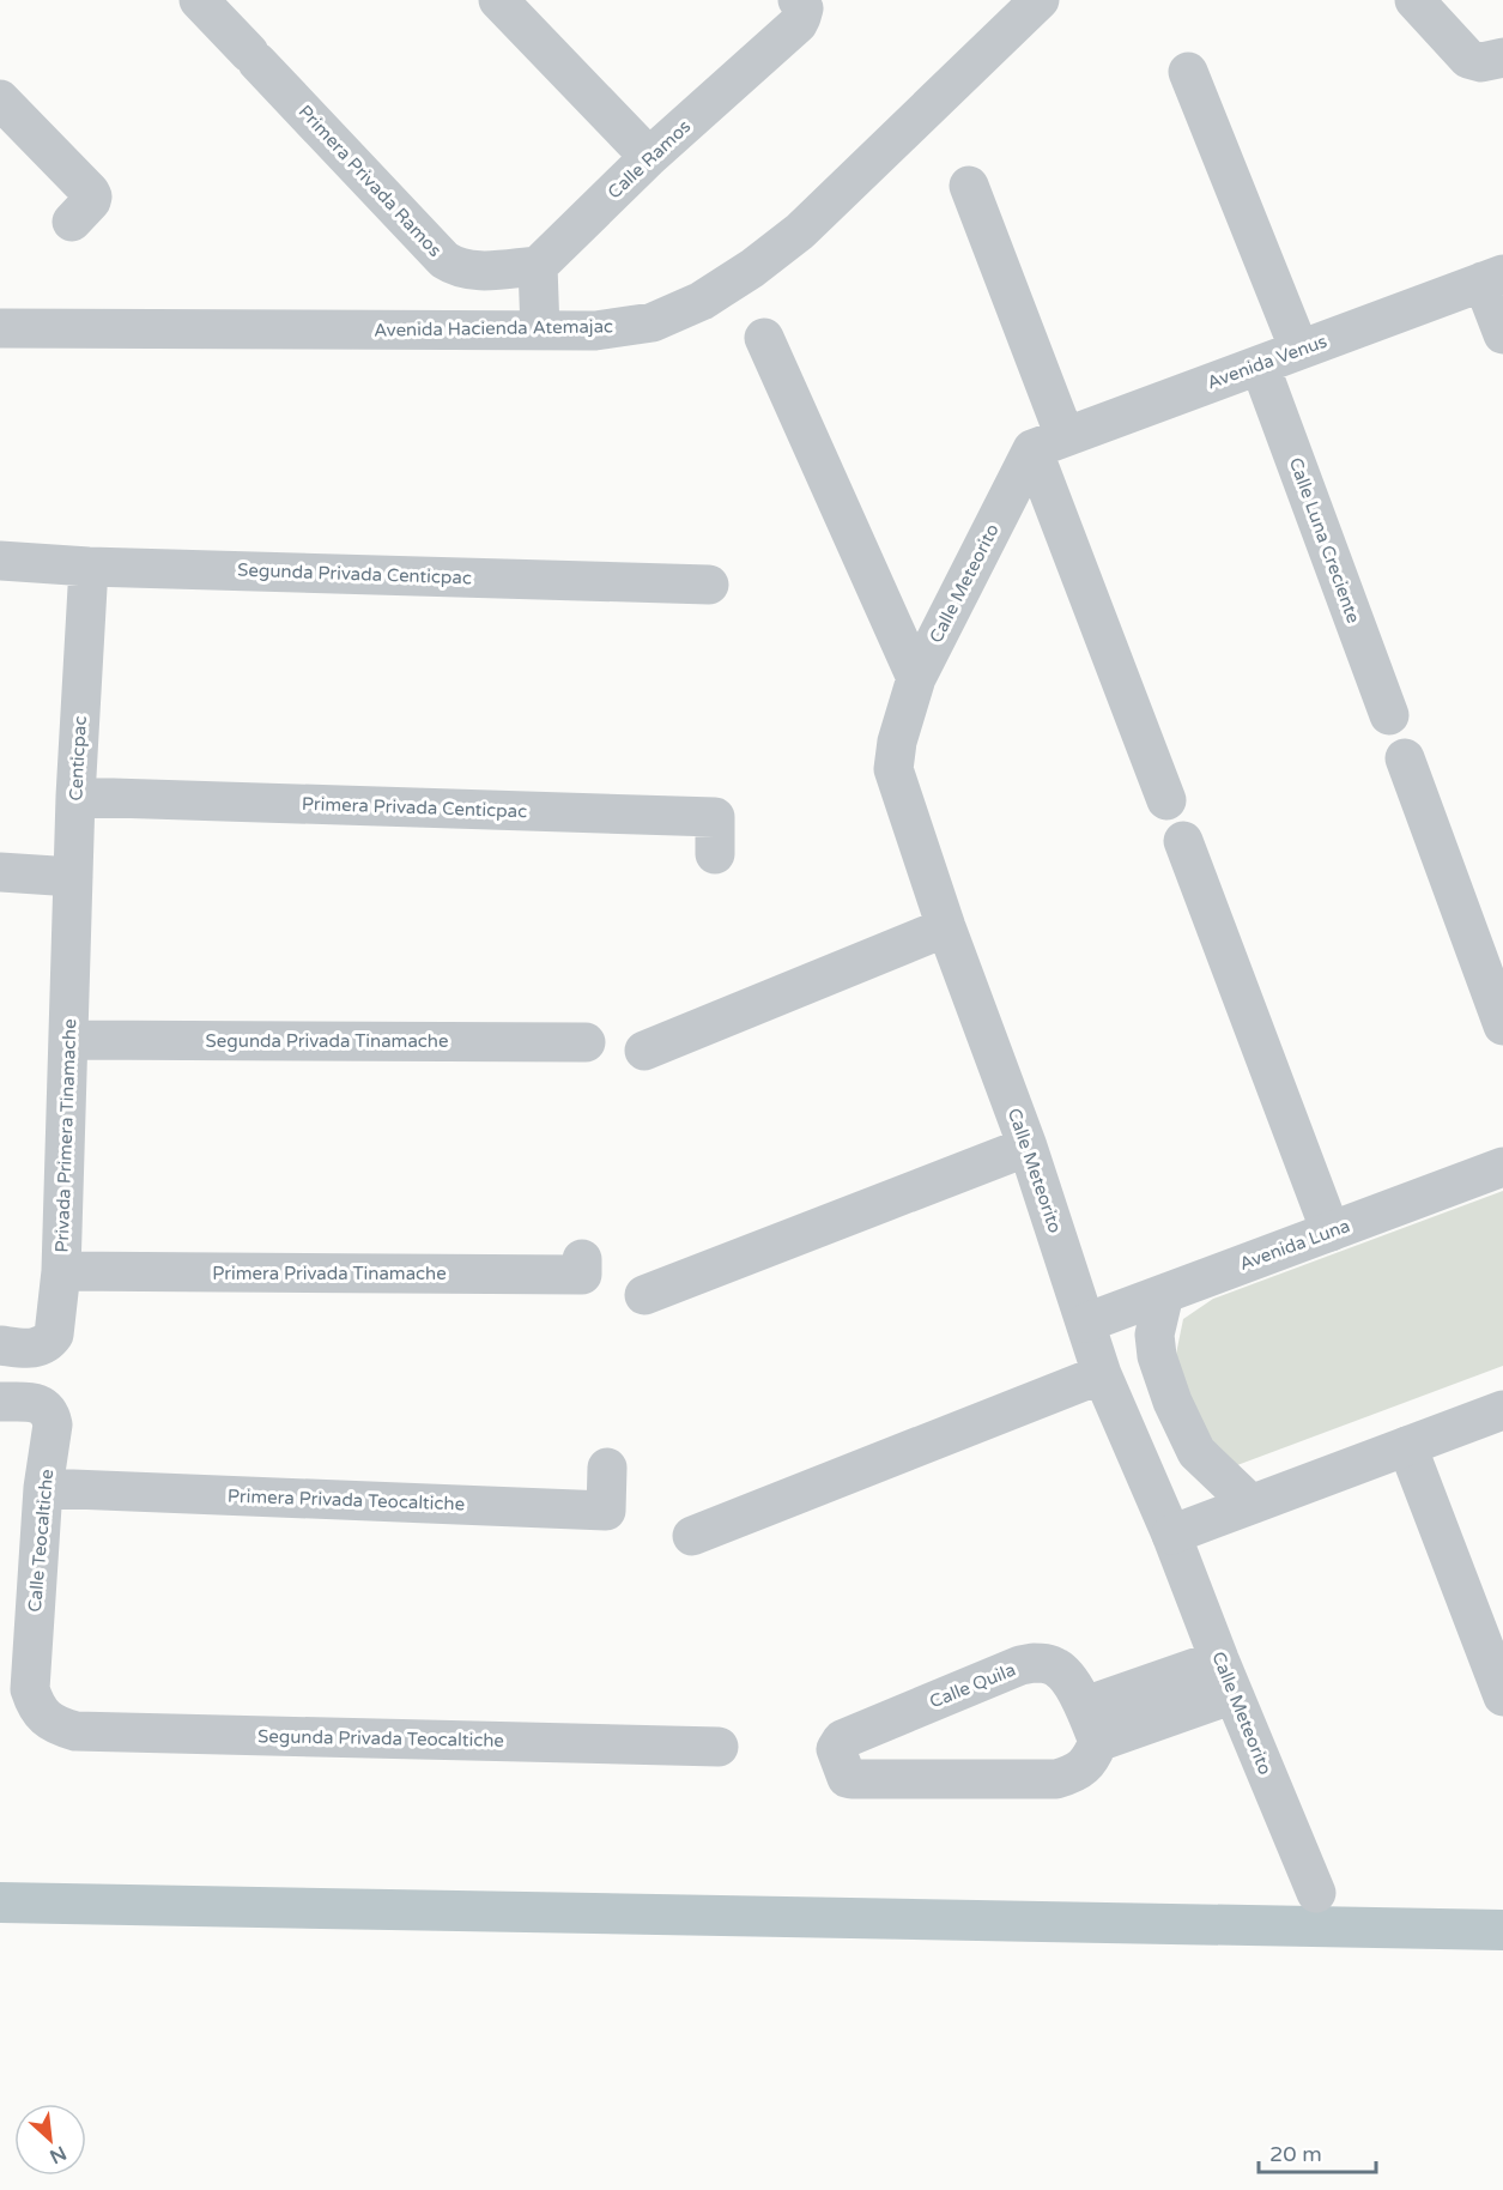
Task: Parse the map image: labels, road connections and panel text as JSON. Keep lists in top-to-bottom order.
{
  "streets": {
    "street": [
      "Calle Ramos",
      "Primera Privada Ramos",
      "Avenida Hacienda Atemajac",
      "Avenida Venus",
      "Calle Luna Creciente",
      "Segunda Privada Centicpac",
      "Calle Meteorito",
      "Centicpac",
      "Primera Privada Centicpac",
      "Segunda Privada Tinamache",
      "Privada Primera Tinamache",
      "Avenida Luna",
      "Primera Privada Tinamache",
      "Primera Privada Teocaltiche",
      "Calle Teocaltiche",
      "Calle Quila",
      "Segunda Privada Teocaltiche"
    ]
  },
  "crossings": [
    ["Calle Ramos", "Primera Privada Ramos"],
    ["Avenida Venus", "Calle Luna Creciente"],
    ["Avenida Venus", "Calle Meteorito"],
    ["Segunda Privada Centicpac", "Centicpac"],
    ["Calle Meteorito", "Avenida Luna"],
    ["Centicpac", "Primera Privada Centicpac"],
    ["Centicpac", "Privada Primera Tinamache"],
    ["Segunda Privada Tinamache", "Privada Primera Tinamache"],
    ["Privada Primera Tinamache", "Primera Privada Tinamache"],
    ["Primera Privada Teocaltiche", "Calle Teocaltiche"],
    ["Calle Teocaltiche", "Segunda Privada Teocaltiche"]
  ],
  "scale_bar": "20 m",
  "north": "bottom right"
}
